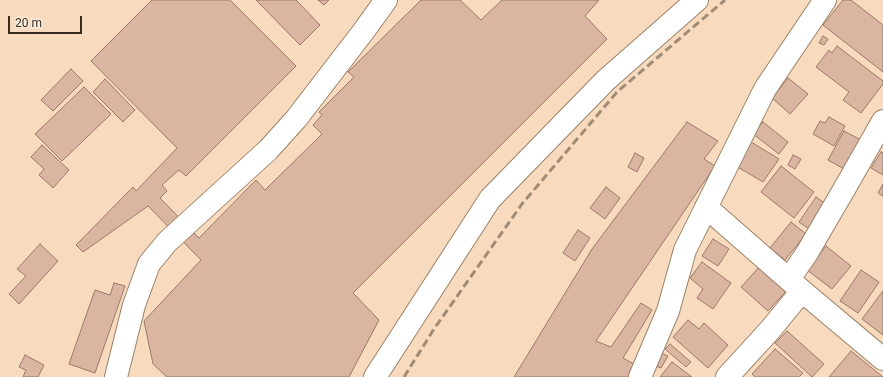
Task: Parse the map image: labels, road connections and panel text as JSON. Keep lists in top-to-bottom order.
{
  "scale_bar": "20 m"
}
